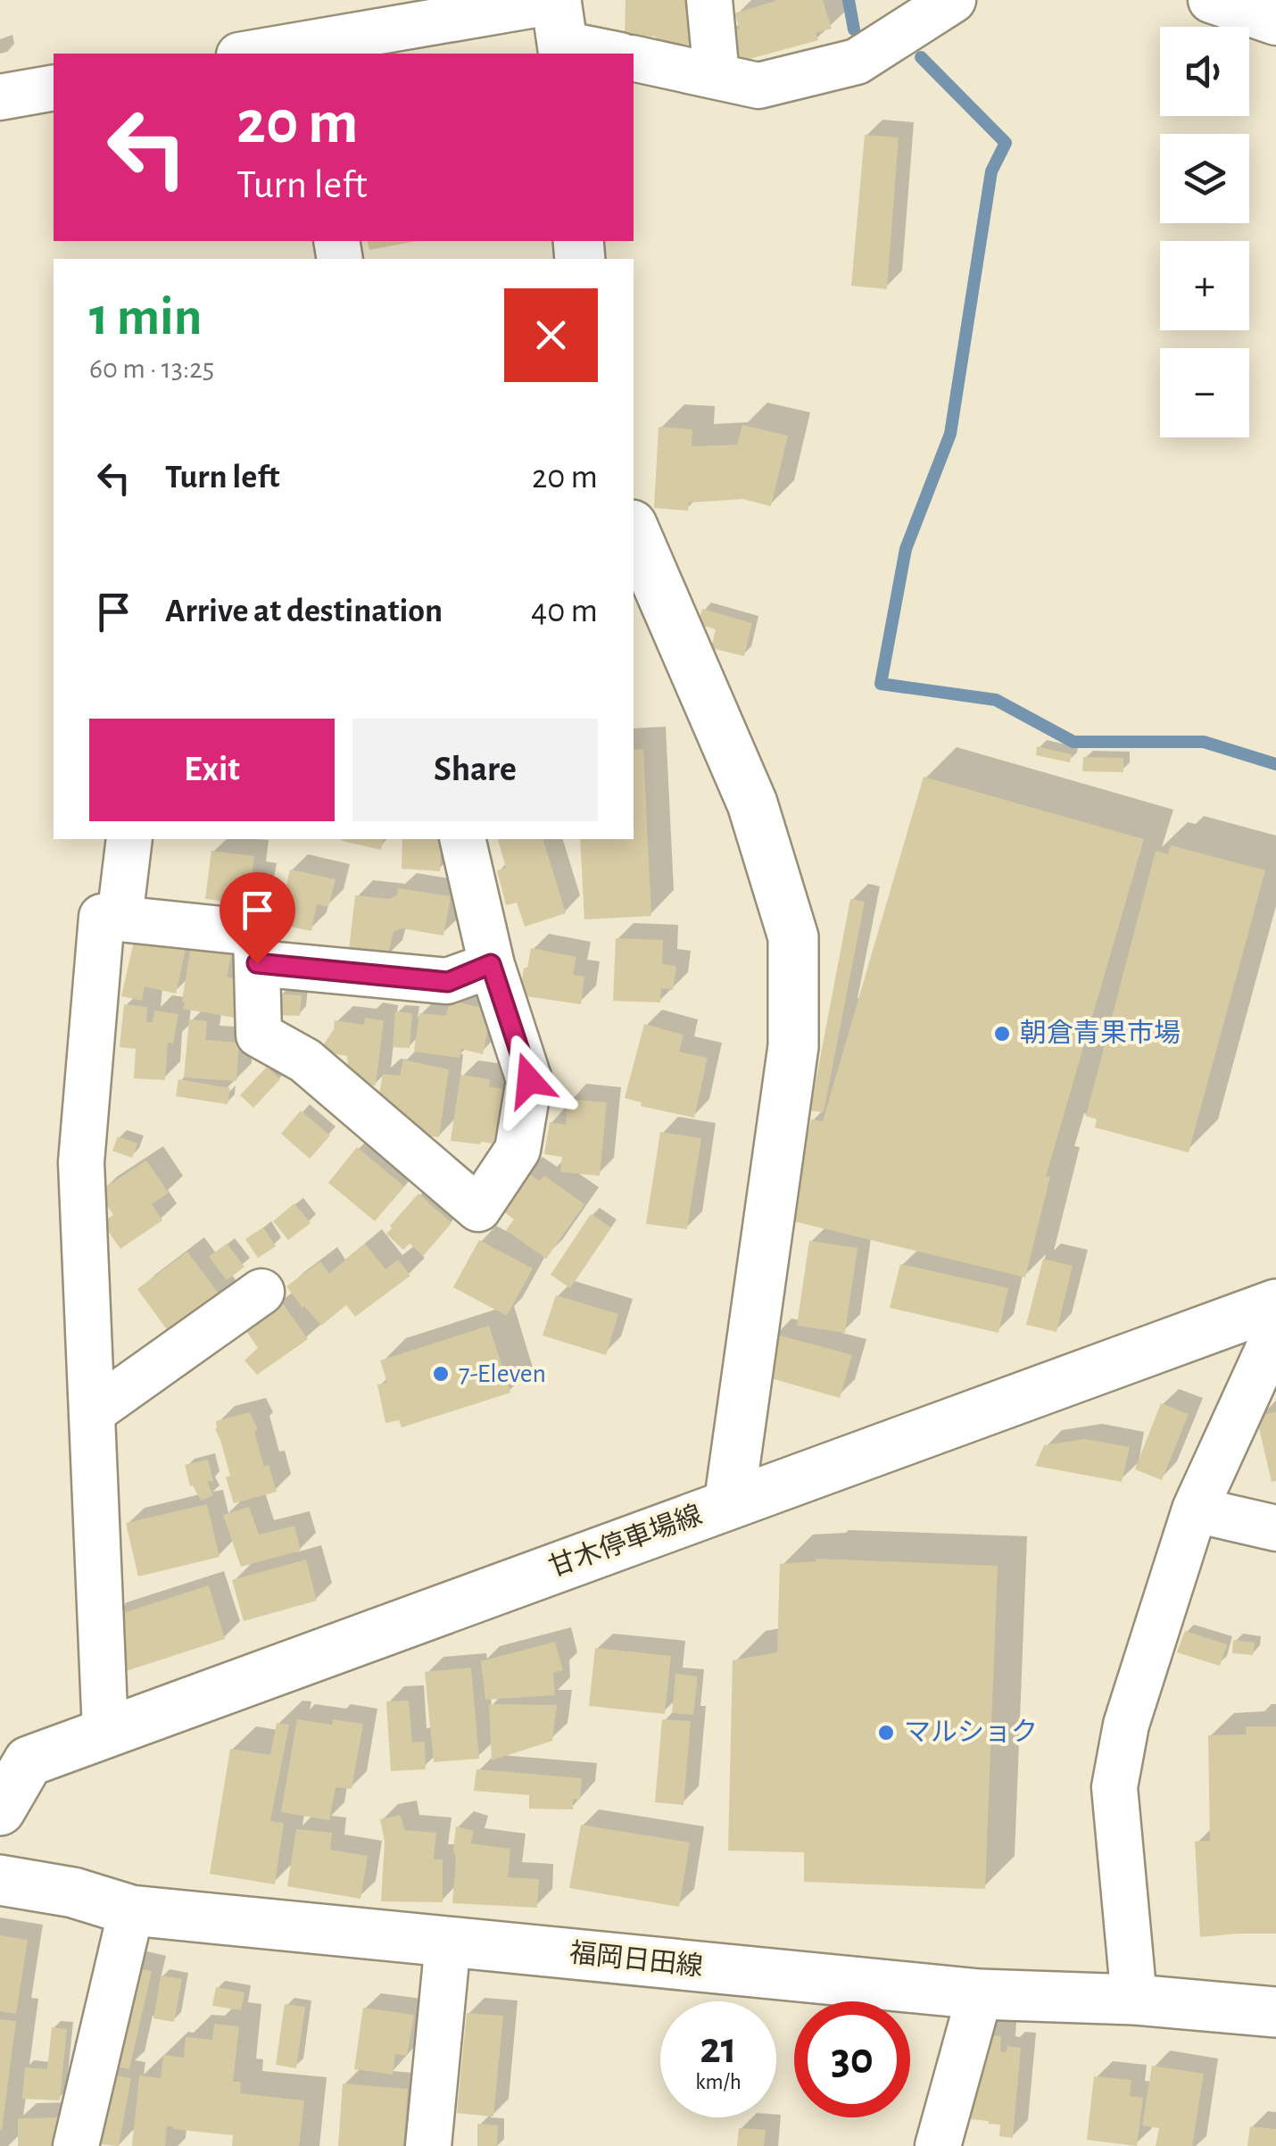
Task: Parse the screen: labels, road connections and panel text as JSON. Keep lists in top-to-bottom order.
{
  "streets": {
    "main road": ["甘木停車場線", "福岡日田線"]
  },
  "places": ["朝倉青果市場", "7-Eleven", "マルショク"],
  "page": {
    "map_buttons": ["+", "−"],
    "turn": ["20 m", "Turn left"],
    "heading": ["1 min", "60 m · 13:25"],
    "list": [
      {
        "name": "Turn left",
        "value": "20 m"
      },
      {
        "name": "Arrive at destination",
        "value": "40 m"
      }
    ],
    "buttons": ["Exit", "Share"],
    "speed": "21 km/h",
    "limit": "30"
  }
}
